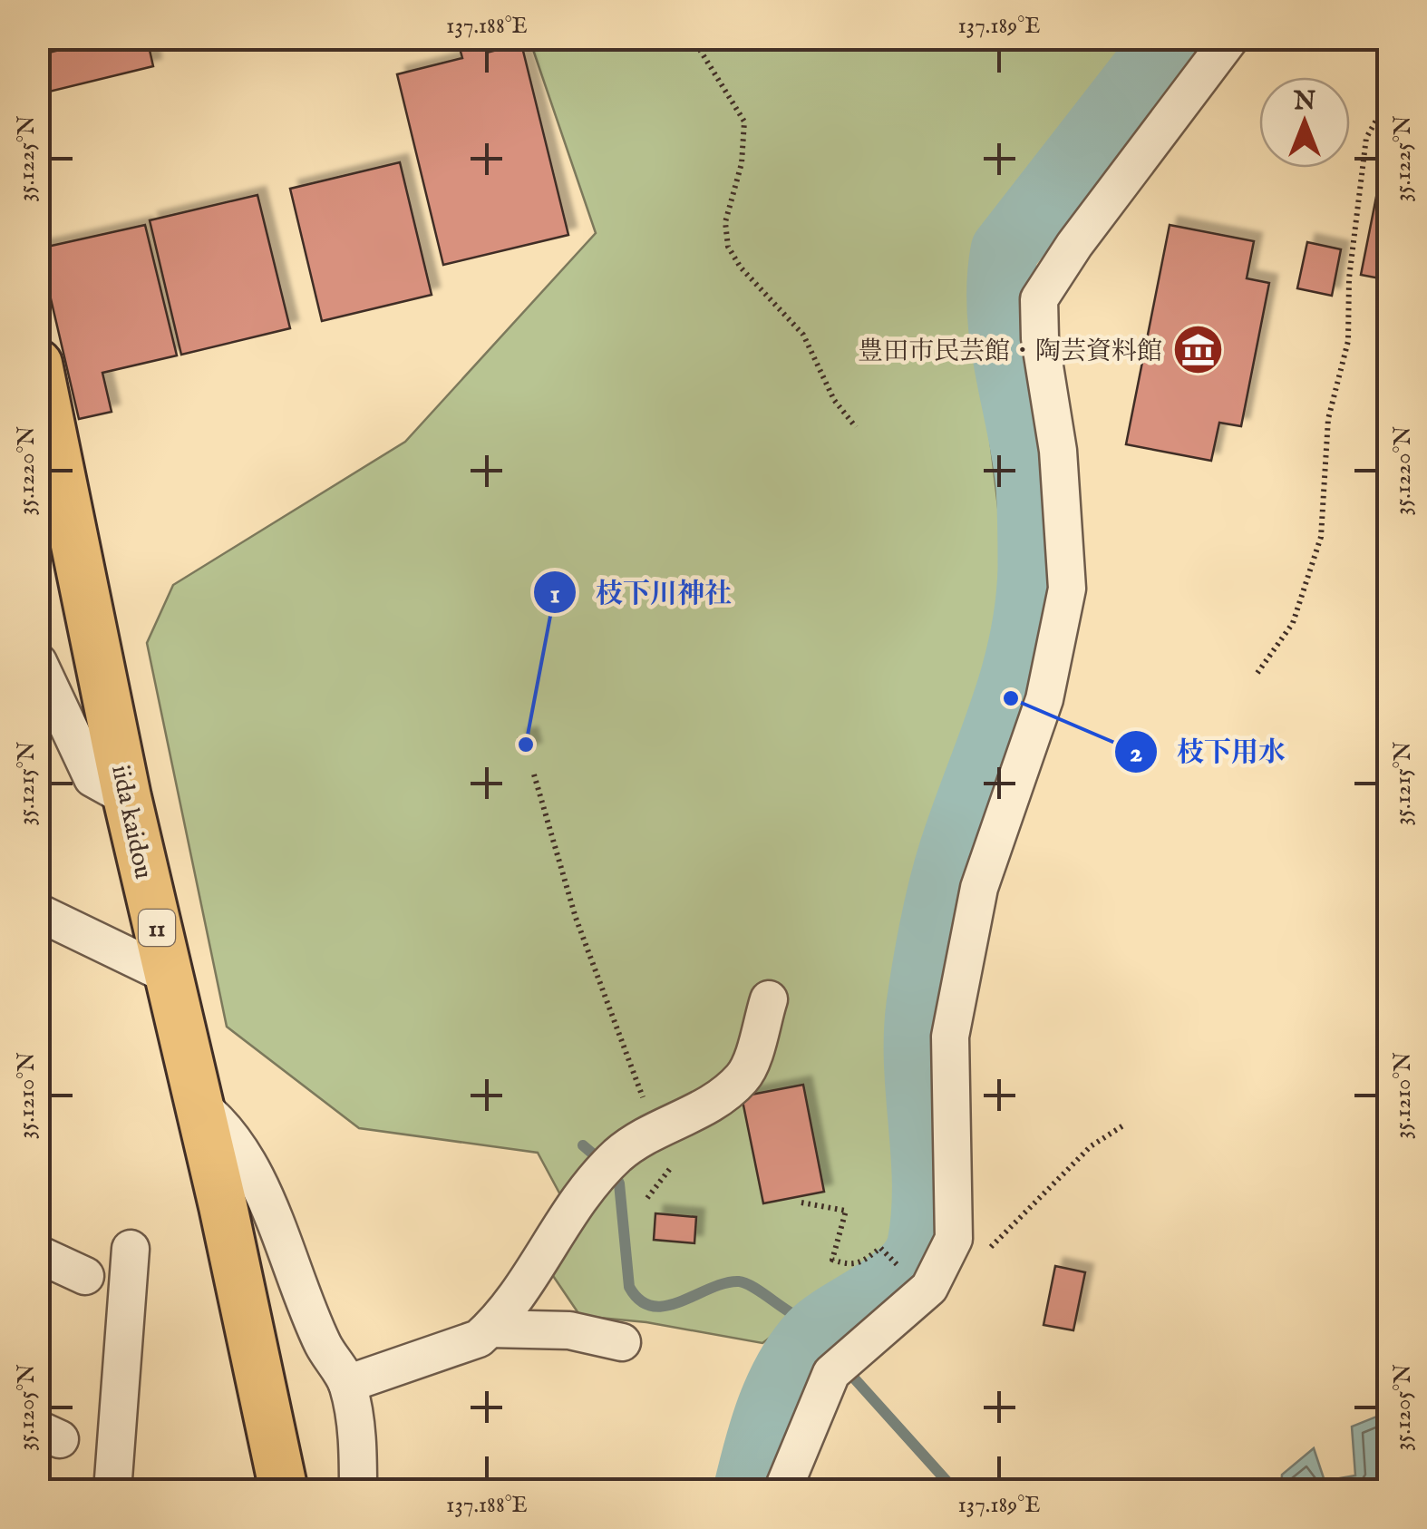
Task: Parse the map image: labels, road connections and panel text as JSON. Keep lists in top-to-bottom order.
{
  "streets": {
    "main road": ["iida kaidou", "11"]
  },
  "places": {
    "museum": ["豊田市民芸館・陶芸資料館"],
    "other": ["枝下用水", "枝下川神社"]
  },
  "north": "top",
  "coordinates": [
    "137.188°E",
    "137.189°E",
    "35.1225°N",
    "35.1220°N",
    "35.1215°N",
    "35.1210°N",
    "35.1205°N"
  ]
}
